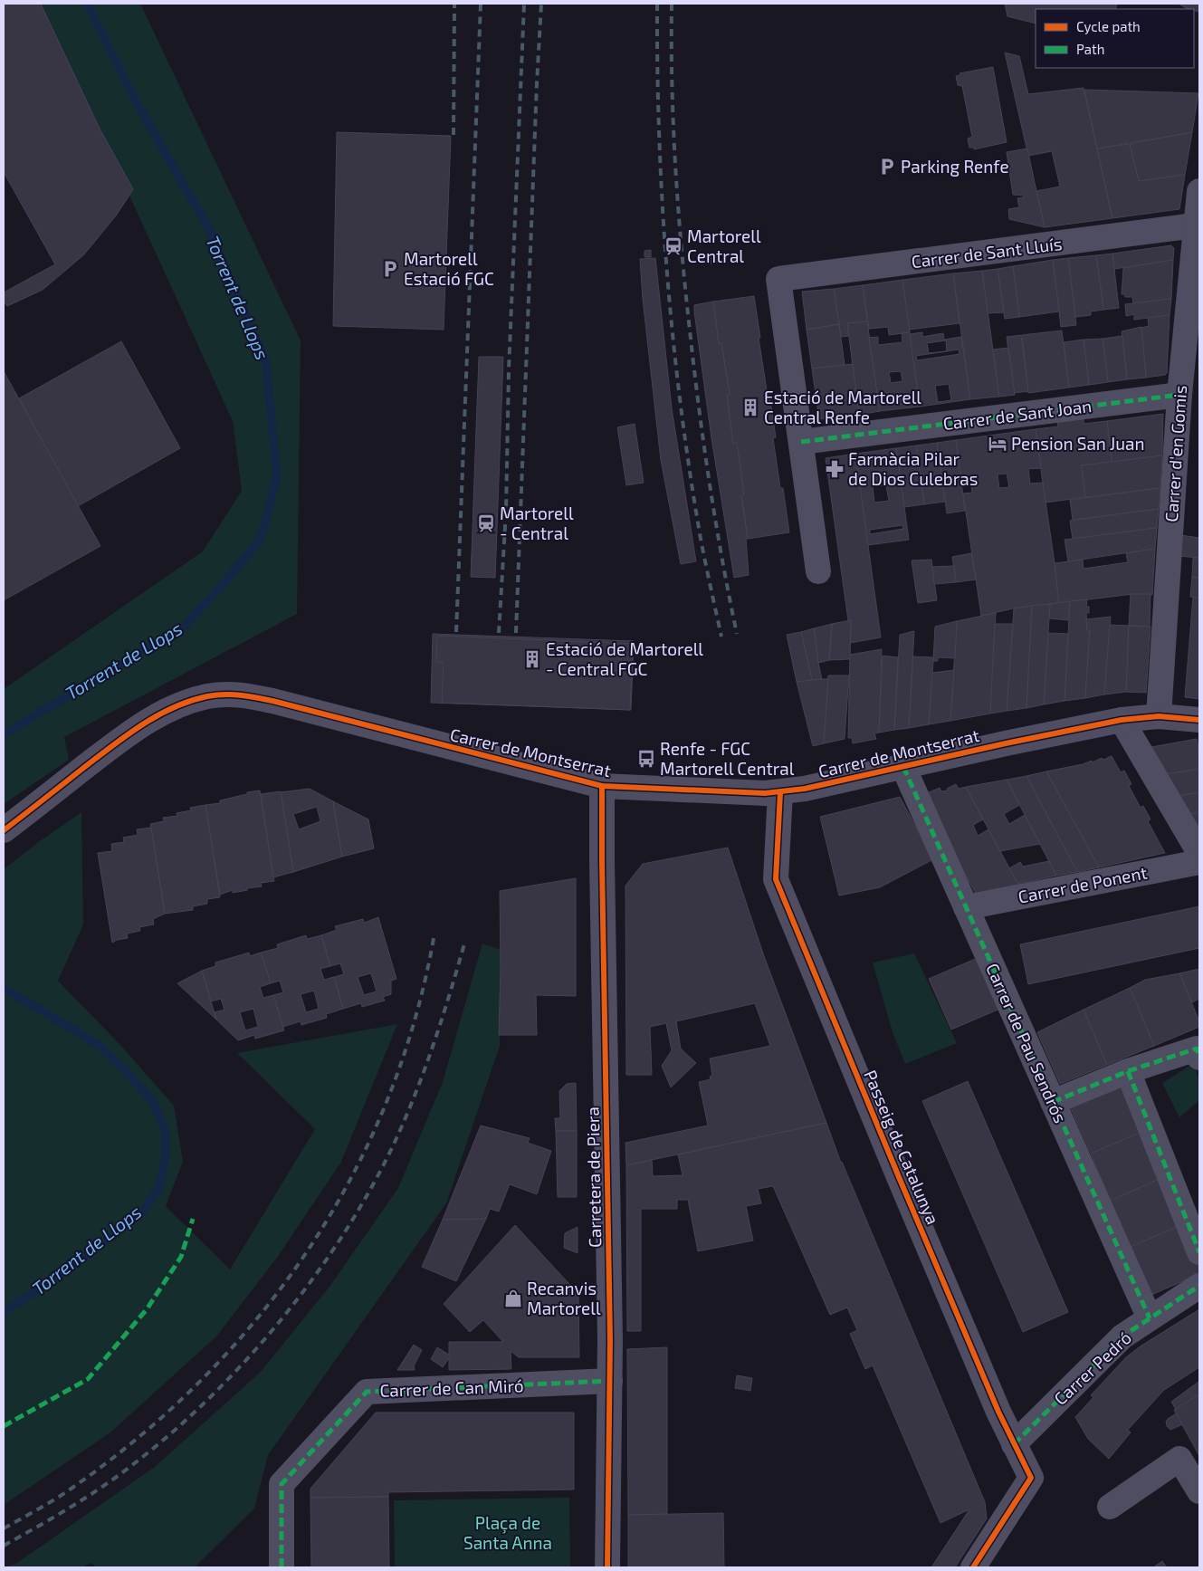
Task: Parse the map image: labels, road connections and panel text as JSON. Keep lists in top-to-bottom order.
{
  "streets": {
    "street": [
      "Carrer de Sant Lluís",
      "Carrer de Sant Joan",
      "Carrer d'en Gomis",
      "Carrer de Montserrat",
      "Carrer de Ponent",
      "Carrer de Pau Sendrós",
      "Passeig de Catalunya",
      "Carretera de Piera",
      "Carrer Pedró",
      "Carrer de Can Miró"
    ]
  },
  "crossings": [
    ["Carrer de Sant Lluís", "Carrer de Sant Joan"],
    ["Carrer de Sant Lluís", "Carrer d'en Gomis"],
    ["Carrer de Sant Joan", "Carrer d'en Gomis"],
    ["Carrer d'en Gomis", "Carrer de Montserrat"],
    ["Carrer de Montserrat", "Carrer de Pau Sendrós"],
    ["Carrer de Montserrat", "Passeig de Catalunya"],
    ["Carrer de Montserrat", "Carretera de Piera"],
    ["Carrer de Ponent", "Carrer de Pau Sendrós"],
    ["Carrer de Pau Sendrós", "Carrer Pedró"],
    ["Passeig de Catalunya", "Carrer Pedró"],
    ["Carretera de Piera", "Carrer de Can Miró"]
  ],
  "water": ["Torrent de Llops"],
  "parks": ["Plaça de Santa Anna"],
  "places": {
    "parking": ["Parking Renfe", "Martorell Estació FGC"],
    "station": ["Martorell Central", "Martorell - Central"],
    "building": ["Estació de Martorell Central Renfe", "Estació de Martorell - Central FGC"],
    "hotel": ["Pension San Juan"],
    "pharmacy": ["Farmàcia Pilar de Dios Culebras"],
    "bus stop": ["Renfe - FGC Martorell Central"],
    "shop": ["Recanvis Martorell"]
  },
  "legend": ["Cycle path", "Path"]
}
